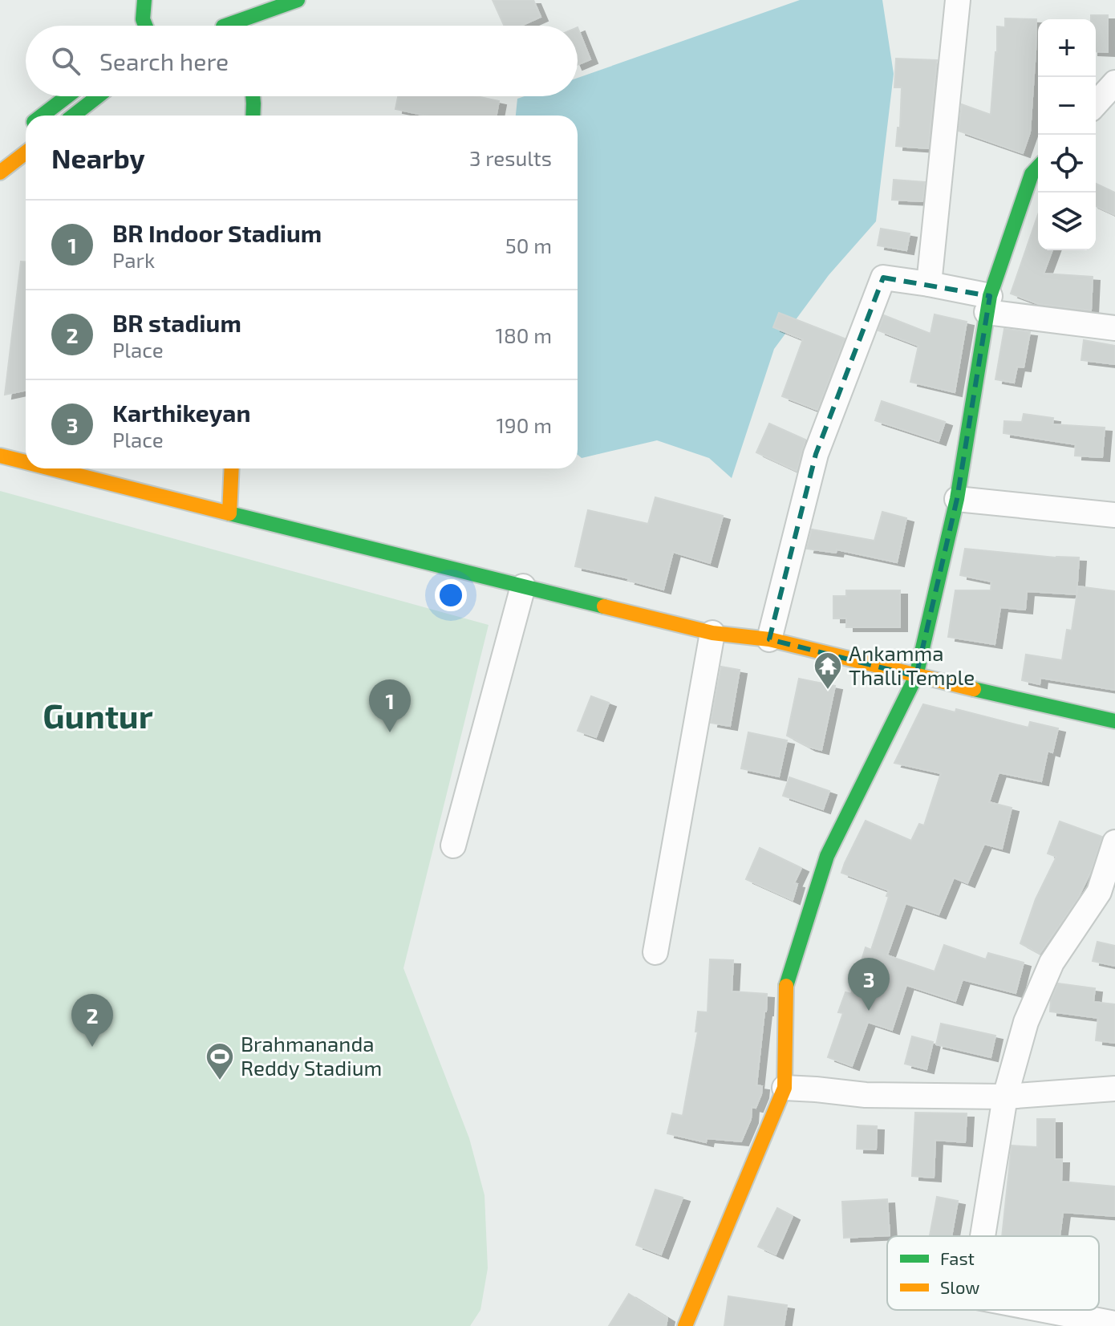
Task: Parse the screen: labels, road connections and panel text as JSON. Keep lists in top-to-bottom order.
{
  "districts": ["Guntur"],
  "places": {
    "temple": ["Ankamma Thalli Temple"],
    "sports": ["Brahmananda Reddy Stadium"]
  },
  "legend": ["Fast", "Slow"],
  "page": {
    "map_buttons": ["+", "−"],
    "search": "Search here",
    "heading": ["Nearby", "3 results"],
    "list": [
      {
        "mark": "1",
        "name": "BR Indoor Stadium",
        "note": "Park",
        "value": "50 m"
      },
      {
        "mark": "2",
        "name": "BR stadium",
        "note": "Place",
        "value": "180 m"
      },
      {
        "mark": "3",
        "name": "Karthikeyan",
        "note": "Place",
        "value": "190 m"
      }
    ],
    "pins": ["1", "3", "2"]
  }
}
